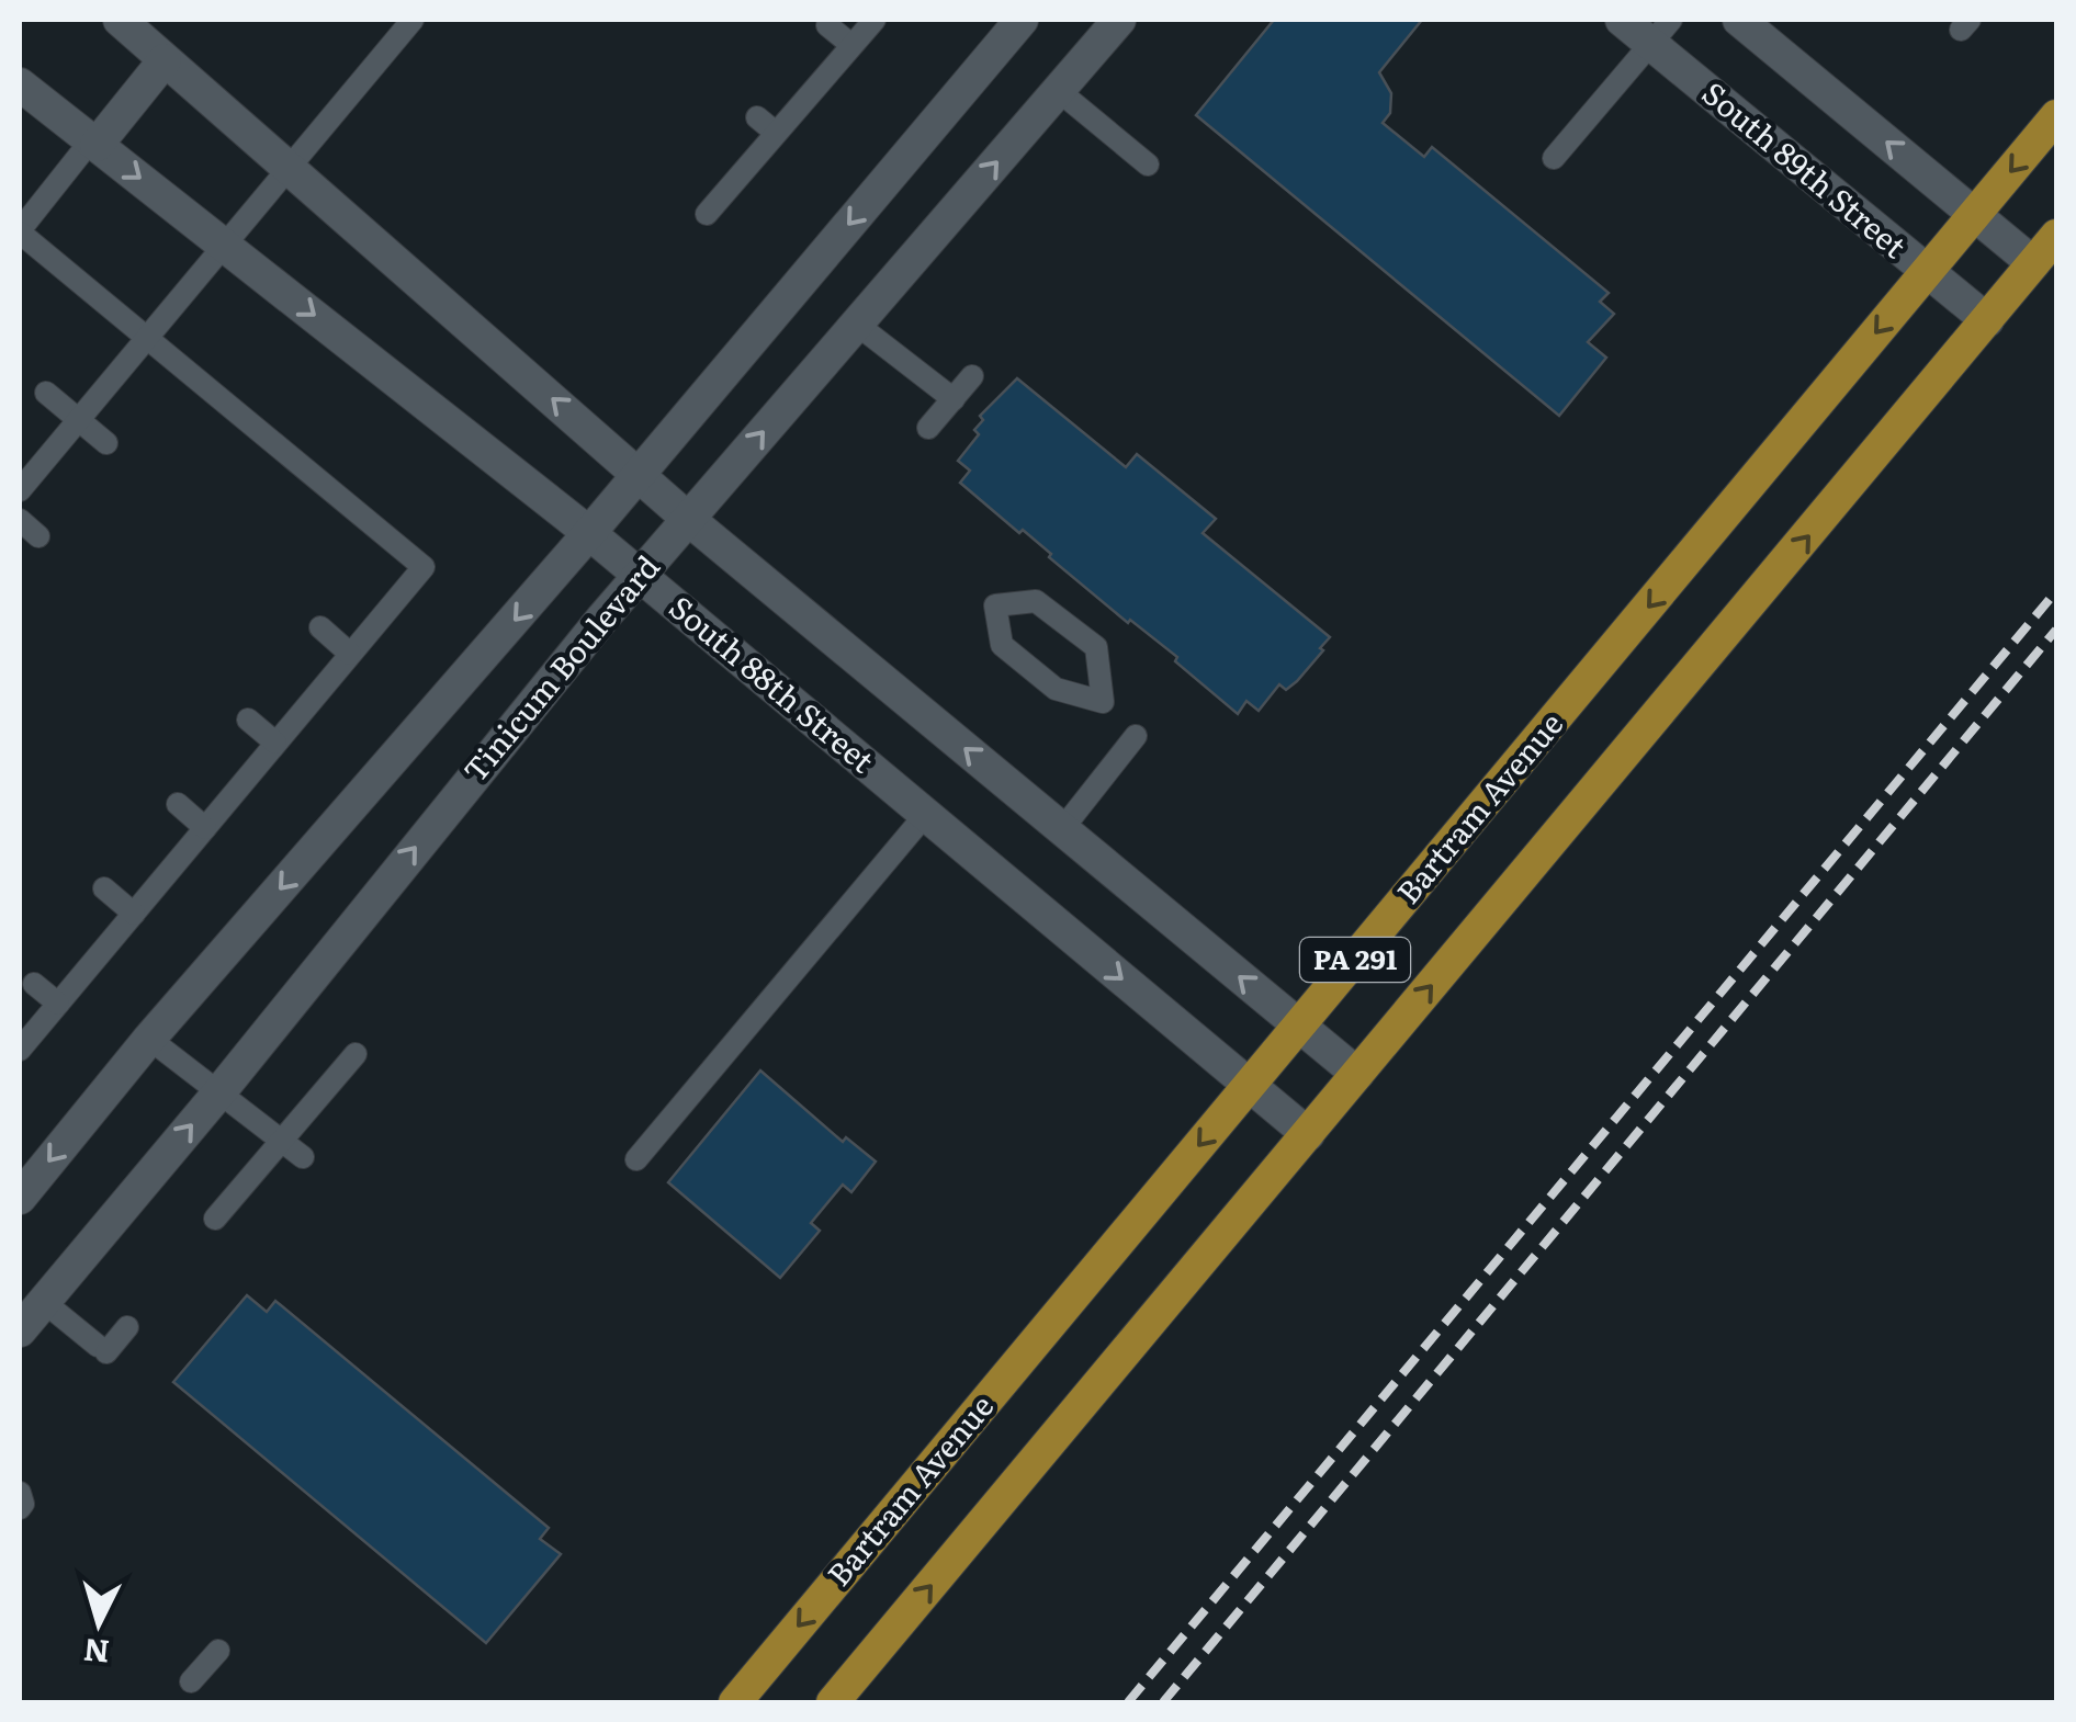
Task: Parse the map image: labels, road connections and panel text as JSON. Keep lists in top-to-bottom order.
{
  "streets": {
    "main road": ["Bartram Avenue", "PA 291"],
    "street": ["South 89th Street", "Tinicum Boulevard", "South 88th Street"]
  },
  "crossings": [
    ["South 89th Street", "Bartram Avenue"],
    ["South 89th Street", "PA 291"],
    ["Tinicum Boulevard", "South 88th Street"],
    ["South 88th Street", "Bartram Avenue"],
    ["South 88th Street", "PA 291"]
  ],
  "north": "bottom"
}
